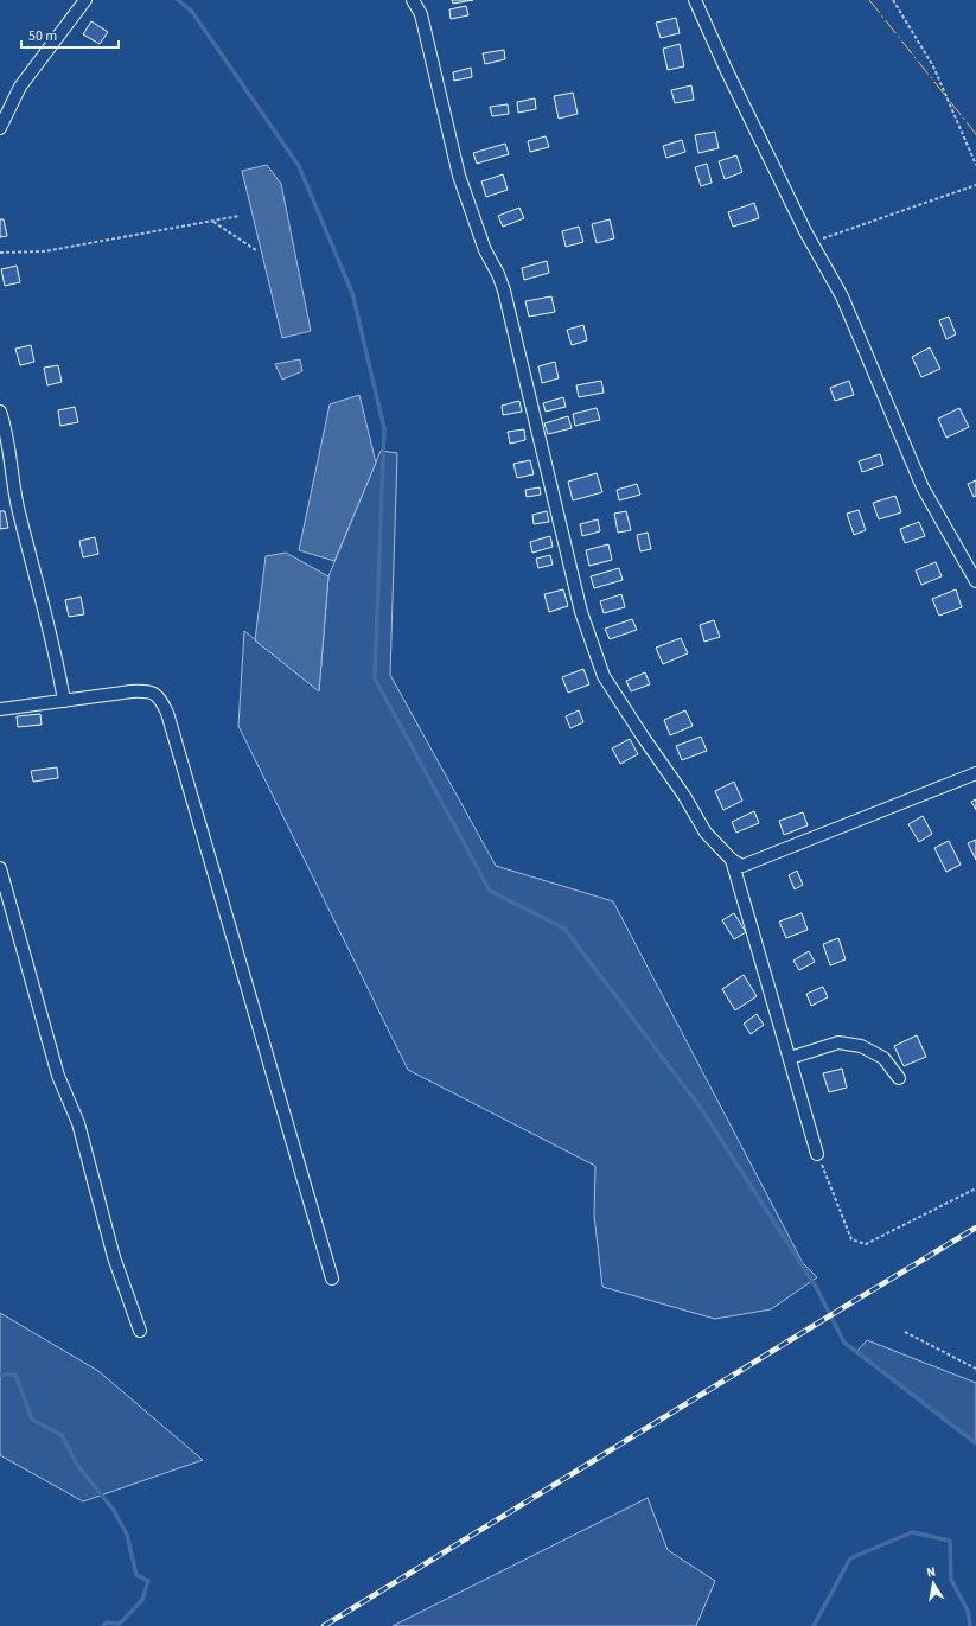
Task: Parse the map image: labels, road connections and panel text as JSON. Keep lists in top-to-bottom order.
{
  "scale_bar": "50 m",
  "north": "top"
}
